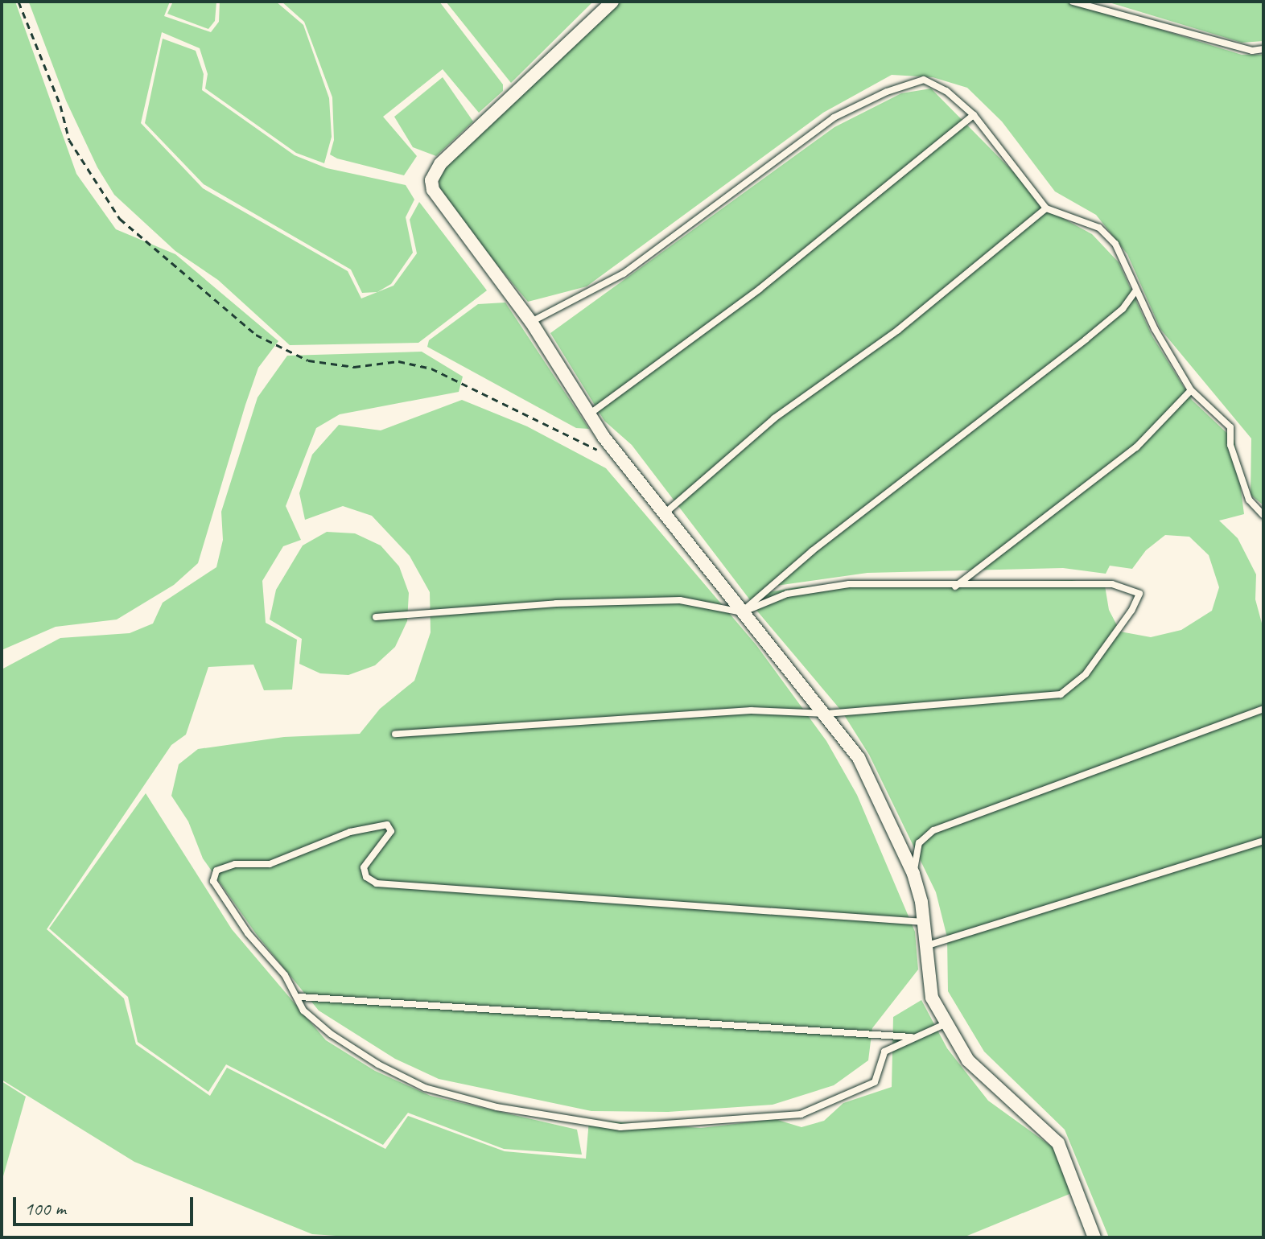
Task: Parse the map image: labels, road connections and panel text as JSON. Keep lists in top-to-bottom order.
{
  "scale_bar": "100 m"
}
